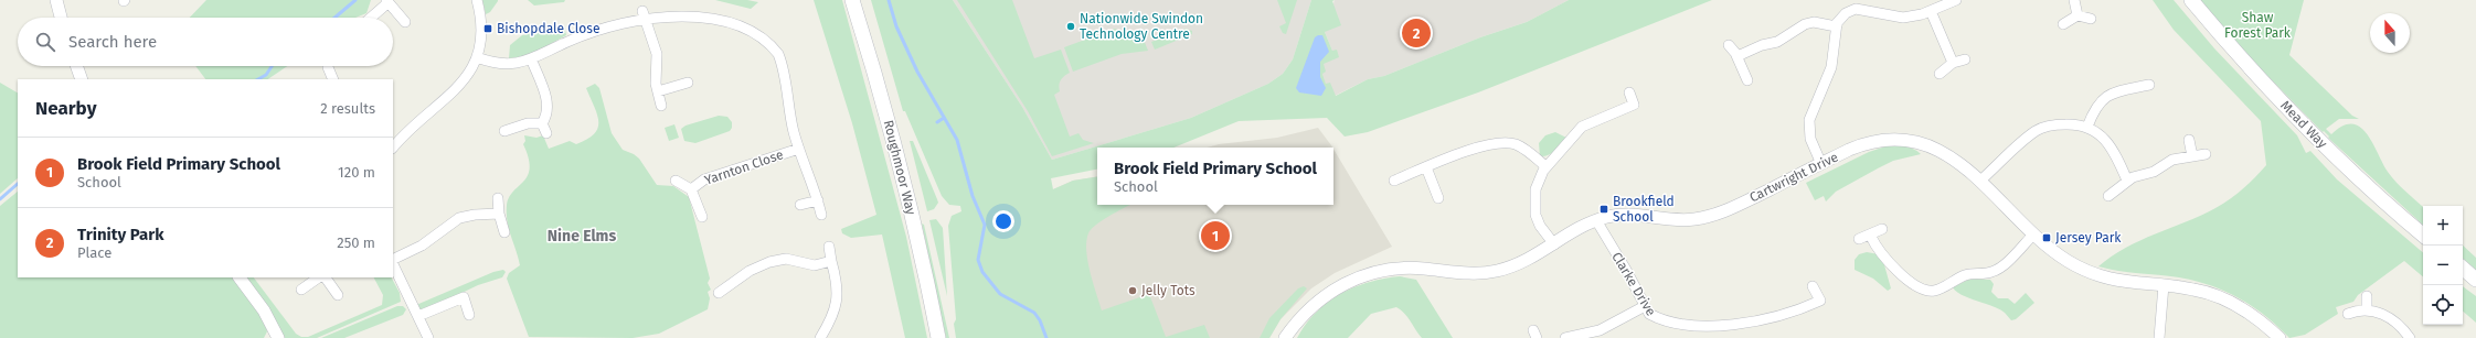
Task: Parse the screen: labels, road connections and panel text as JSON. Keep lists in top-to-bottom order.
{
  "streets": {
    "main road": ["Mead Way", "Roughmoor Way"],
    "street": ["Yarnton Close", "Cartwright Drive", "Clarke Drive"]
  },
  "crossings": [
    ["Cartwright Drive", "Clarke Drive"]
  ],
  "districts": ["Nine Elms"],
  "parks": ["Shaw Forest Park"],
  "places": {
    "other": ["Nationwide Swindon Technology Centre", "Jelly Tots"],
    "transit": ["Bishopdale Close", "Brookfield School", "Jersey Park"]
  },
  "north": "top",
  "page": {
    "pins": ["2", "1"],
    "search": "Search here",
    "heading": ["Nearby", "2 results"],
    "list": [
      {
        "mark": "1",
        "name": "Brook Field Primary School",
        "note": "School",
        "value": "120 m"
      },
      {
        "mark": "2",
        "name": "Trinity Park",
        "note": "Place",
        "value": "250 m"
      }
    ],
    "popup": ["Brook Field Primary School", "School"],
    "map_buttons": ["+", "−"]
  }
}
